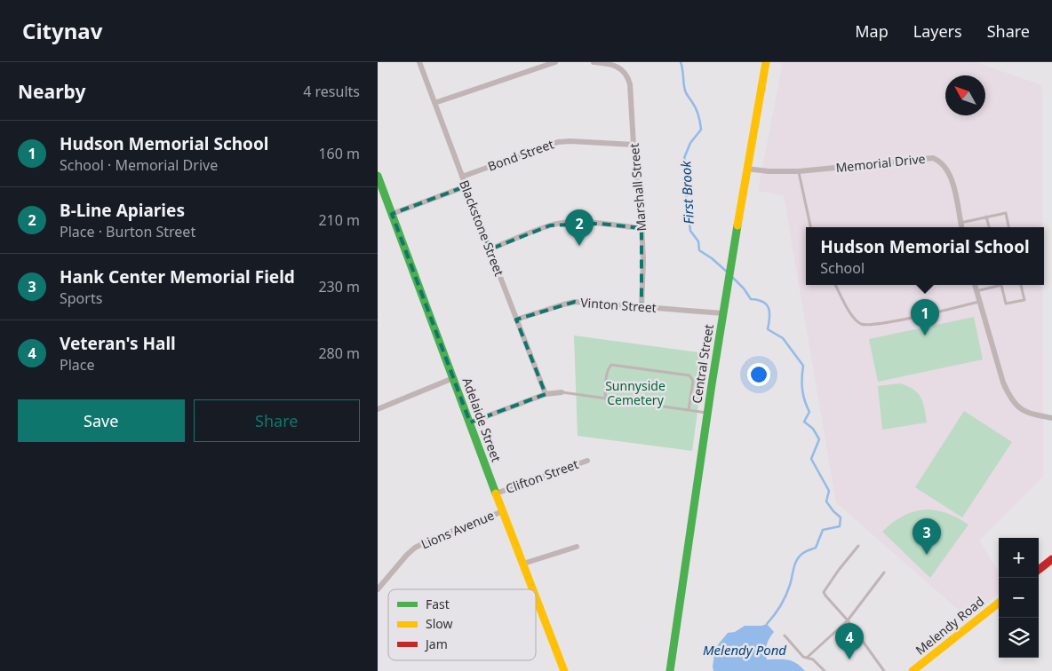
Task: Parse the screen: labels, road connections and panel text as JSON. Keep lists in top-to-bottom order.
{
  "streets": {
    "street": [
      "Bond Street",
      "Memorial Drive",
      "Marshall Street",
      "Blackstone Street",
      "Vinton Street",
      "Central Street",
      "Adelaide Street",
      "Clifton Street",
      "Lions Avenue",
      "Melendy Road"
    ]
  },
  "crossings": [
    ["Bond Street", "Marshall Street"],
    ["Bond Street", "Blackstone Street"],
    ["Memorial Drive", "Central Street"],
    ["Marshall Street", "Vinton Street"],
    ["Blackstone Street", "Vinton Street"],
    ["Vinton Street", "Central Street"],
    ["Adelaide Street", "Clifton Street"],
    ["Adelaide Street", "Lions Avenue"]
  ],
  "water": ["First Brook", "Melendy Pond"],
  "parks": ["Sunnyside Cemetery"],
  "legend": ["Fast", "Slow", "Jam"],
  "north": "top left",
  "page": {
    "header": "Citynav",
    "nav": ["Map", "Layers", "Share"],
    "heading": ["Nearby", "4 results"],
    "list": [
      {
        "mark": "1",
        "name": "Hudson Memorial School",
        "note": "School · Memorial Drive",
        "value": "160 m"
      },
      {
        "mark": "2",
        "name": "B-Line Apiaries",
        "note": "Place · Burton Street",
        "value": "210 m"
      },
      {
        "mark": "3",
        "name": "Hank Center Memorial Field",
        "note": "Sports",
        "value": "230 m"
      },
      {
        "mark": "4",
        "name": "Veteran's Hall",
        "note": "Place",
        "value": "280 m"
      }
    ],
    "pins": [
      "2",
      "1",
      "3",
      "4"
    ],
    "popup": ["Hudson Memorial School", "School"],
    "buttons": ["Save", "Share"],
    "map_buttons": ["+", "−"]
  }
}
